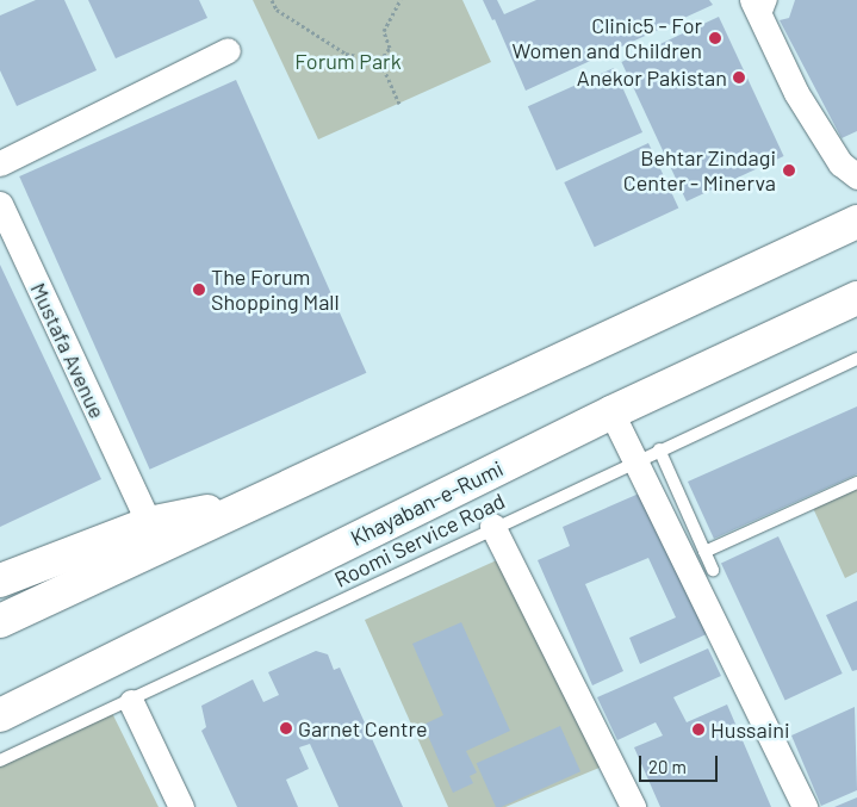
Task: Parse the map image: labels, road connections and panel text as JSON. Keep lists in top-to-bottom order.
{
  "streets": {
    "main road": ["Khayaban-e-Rumi"],
    "street": ["Mustafa Avenue"],
    "lane": ["Roomi Service Road"]
  },
  "parks": ["Forum Park"],
  "places": [
    "Clinic5 - For Women and Children",
    "Anekor Pakistan",
    "Behtar Zindagi Center - Minerva",
    "The Forum Shopping Mall",
    "Garnet Centre",
    "Hussaini"
  ],
  "scale_bar": "20 m"
}
